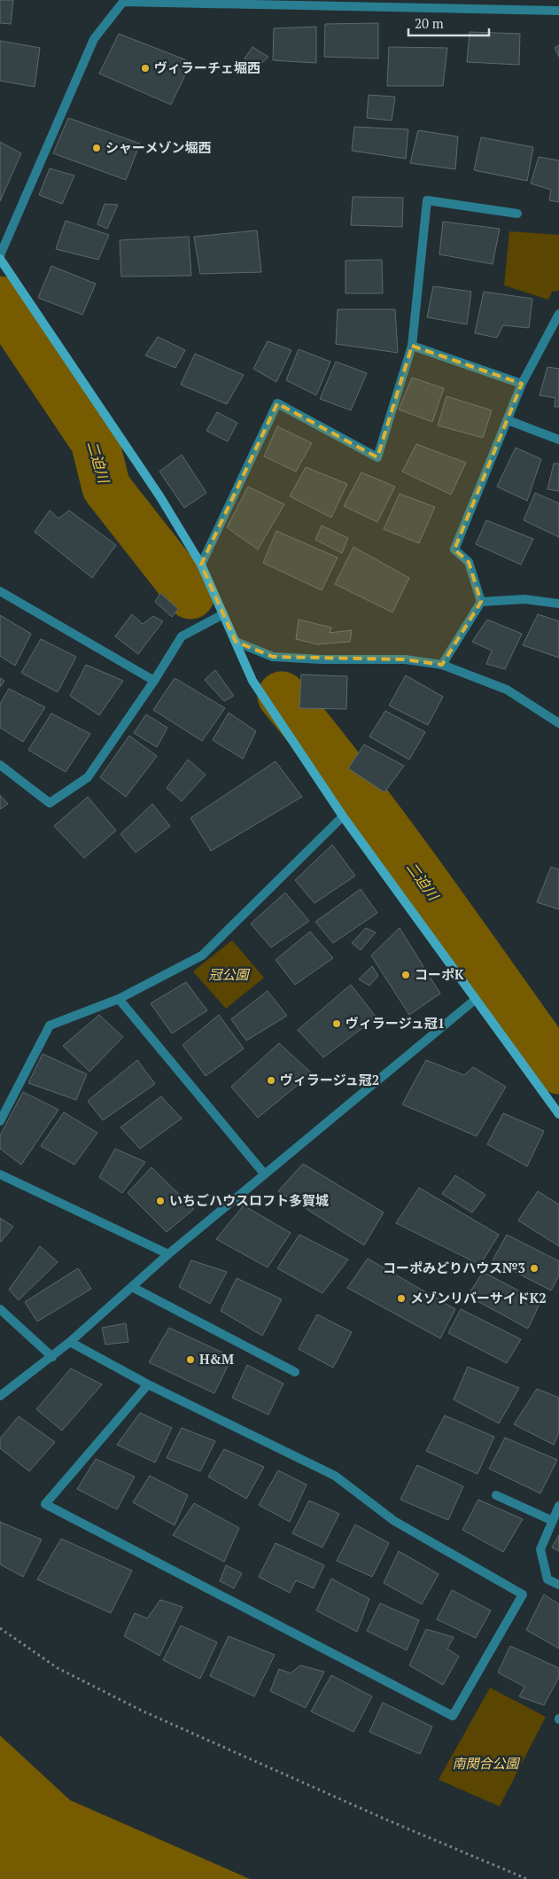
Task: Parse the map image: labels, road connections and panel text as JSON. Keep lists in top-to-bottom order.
{
  "water": ["二迫川"],
  "parks": ["冠公園", "南関合公園"],
  "places": [
    "ヴィラーチェ堀西",
    "シャーメゾン堀西",
    "コーポK",
    "ヴィラージュ冠1",
    "ヴィラージュ冠2",
    "いちごハウスロフト多賀城",
    "コーポみどりハウス№3",
    "メゾンリバーサイドK2",
    "H&M"
  ],
  "scale_bar": "20 m"
}
